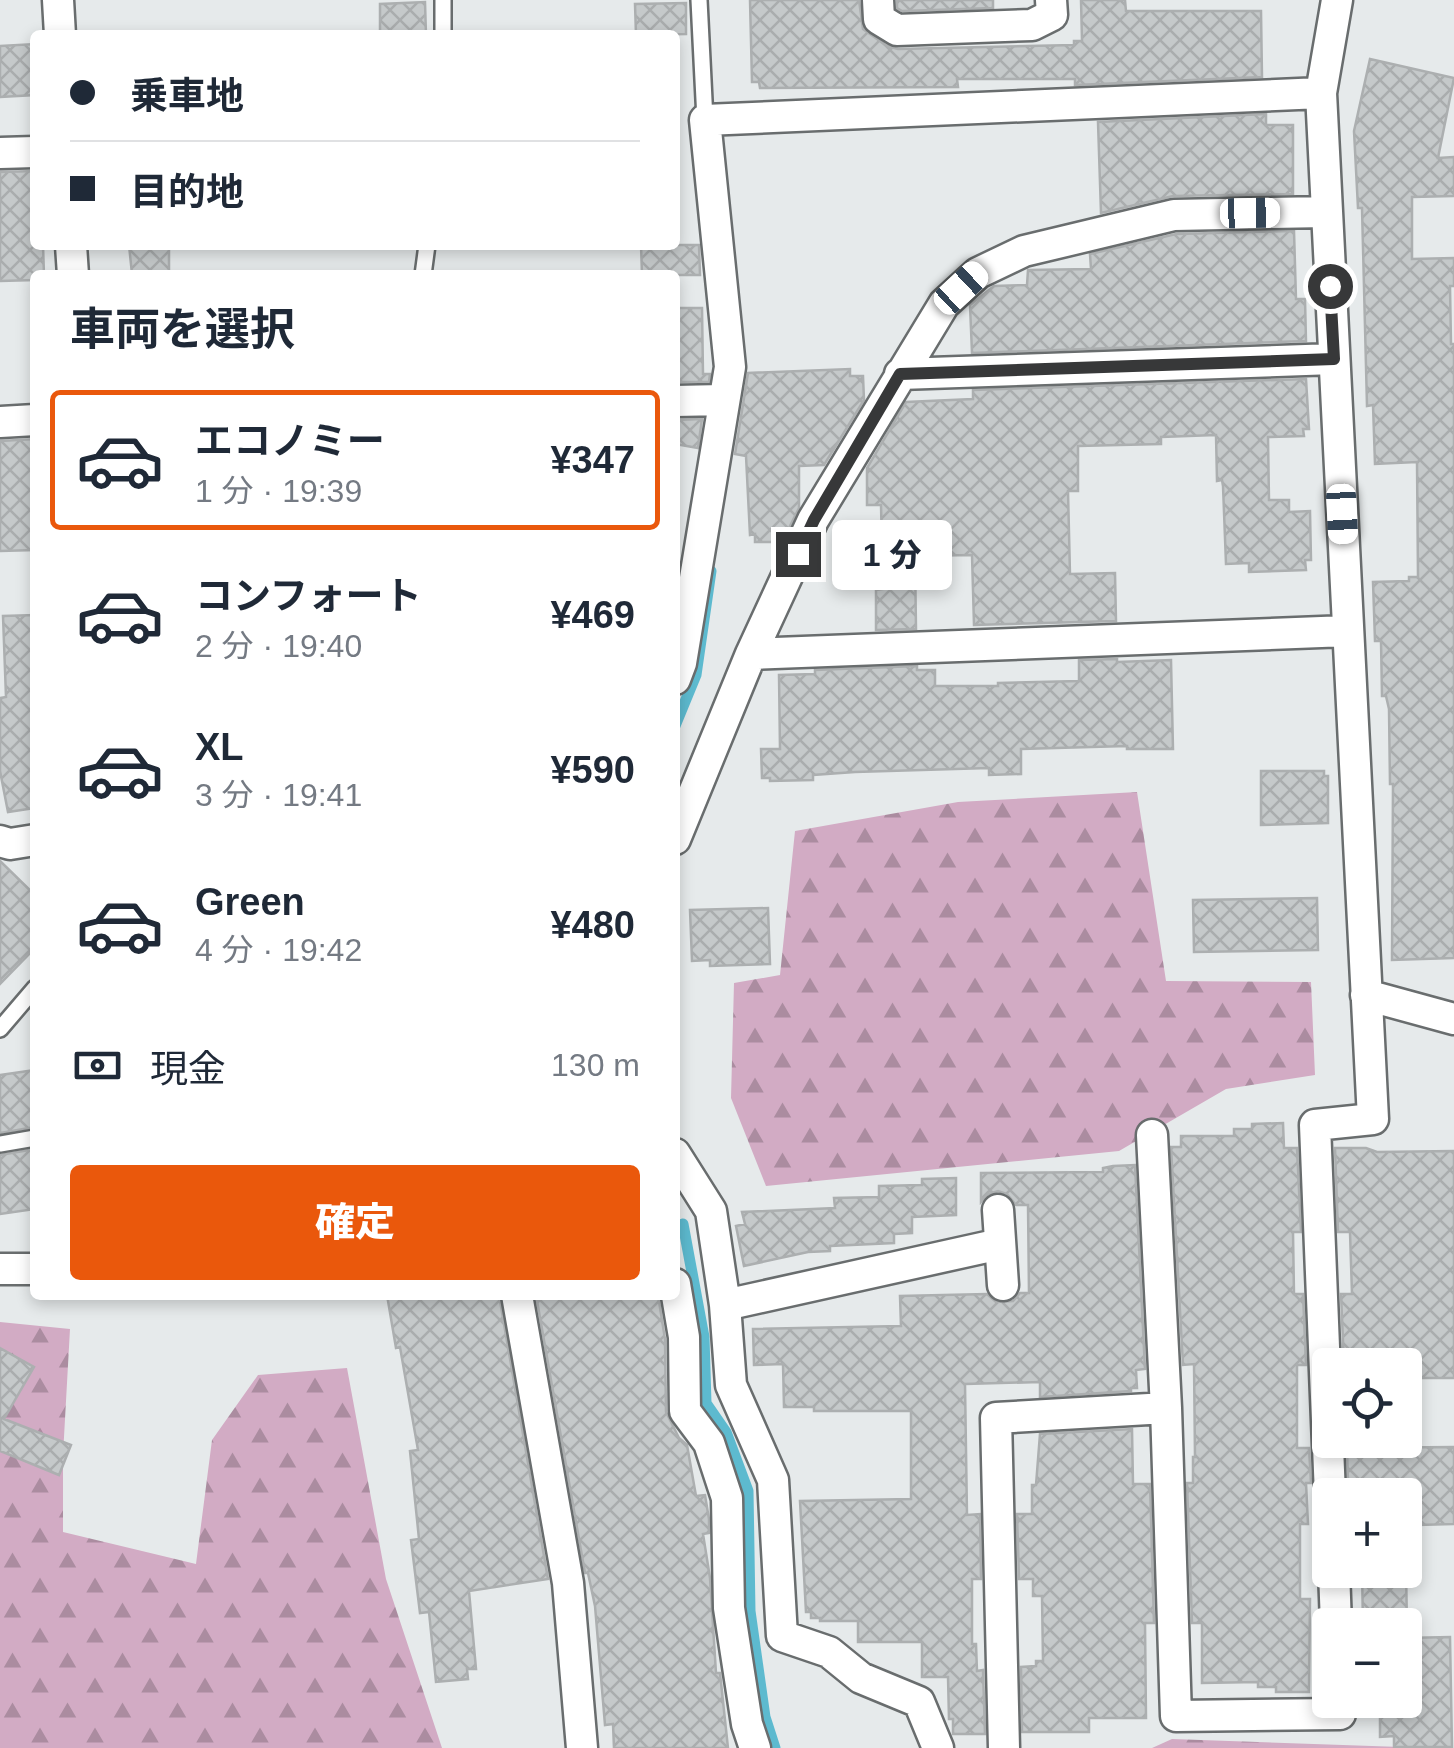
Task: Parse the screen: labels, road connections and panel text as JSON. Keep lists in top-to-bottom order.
{
  "page": {
    "banner": ["乗車地", "目的地"],
    "heading": "車両を選択",
    "list": [
      {
        "name": "エコノミー",
        "note": "1 分 · 19:39",
        "value": "¥347"
      },
      {
        "name": "コンフォート",
        "note": "2 分 · 19:40",
        "value": "¥469"
      },
      {
        "name": "XL",
        "note": "3 分 · 19:41",
        "value": "¥590"
      },
      {
        "name": "Green",
        "note": "4 分 · 19:42",
        "value": "¥480"
      }
    ],
    "bubble": "1 分",
    "pay": ["現金", "130 m"],
    "buttons": "確定",
    "map_buttons": ["+", "−"]
  }
}
